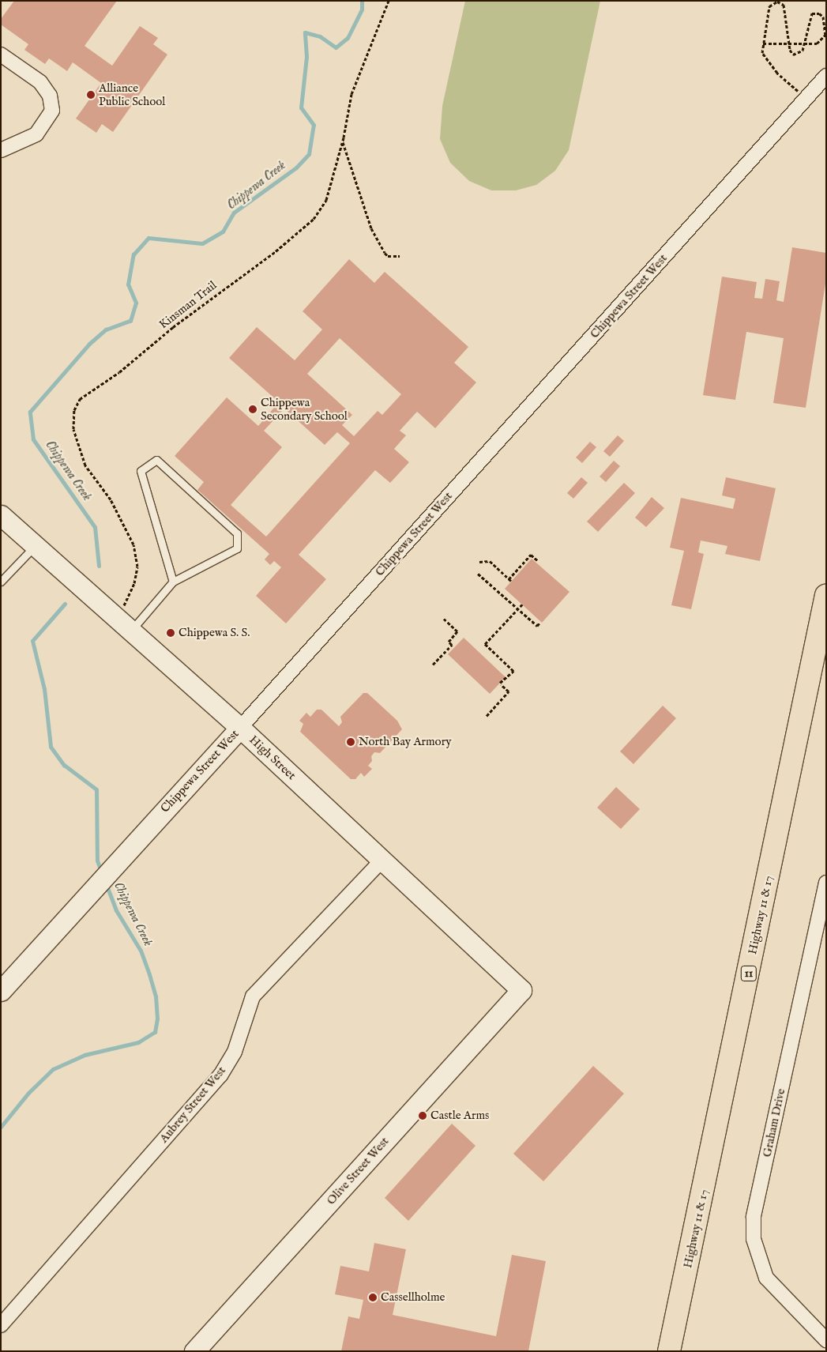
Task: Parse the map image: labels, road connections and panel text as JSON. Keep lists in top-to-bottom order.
{
  "streets": {
    "highway": ["Highway 11 & 17", "11"],
    "street": [
      "Chippewa Street West",
      "High Street",
      "Aubrey Street West",
      "Graham Drive",
      "Olive Street West"
    ],
    "path": ["Kinsman Trail"]
  },
  "crossings": [
    ["Chippewa Street West", "High Street"],
    ["Kinsman Trail", "High Street"],
    ["High Street", "Aubrey Street West"],
    ["High Street", "Olive Street West"]
  ],
  "water": ["Chippewa Creek"],
  "places": [
    "Alliance Public School",
    "Chippewa Secondary School",
    "Chippewa S. S.",
    "North Bay Armory",
    "Castle Arms",
    "Cassellholme"
  ]
}
